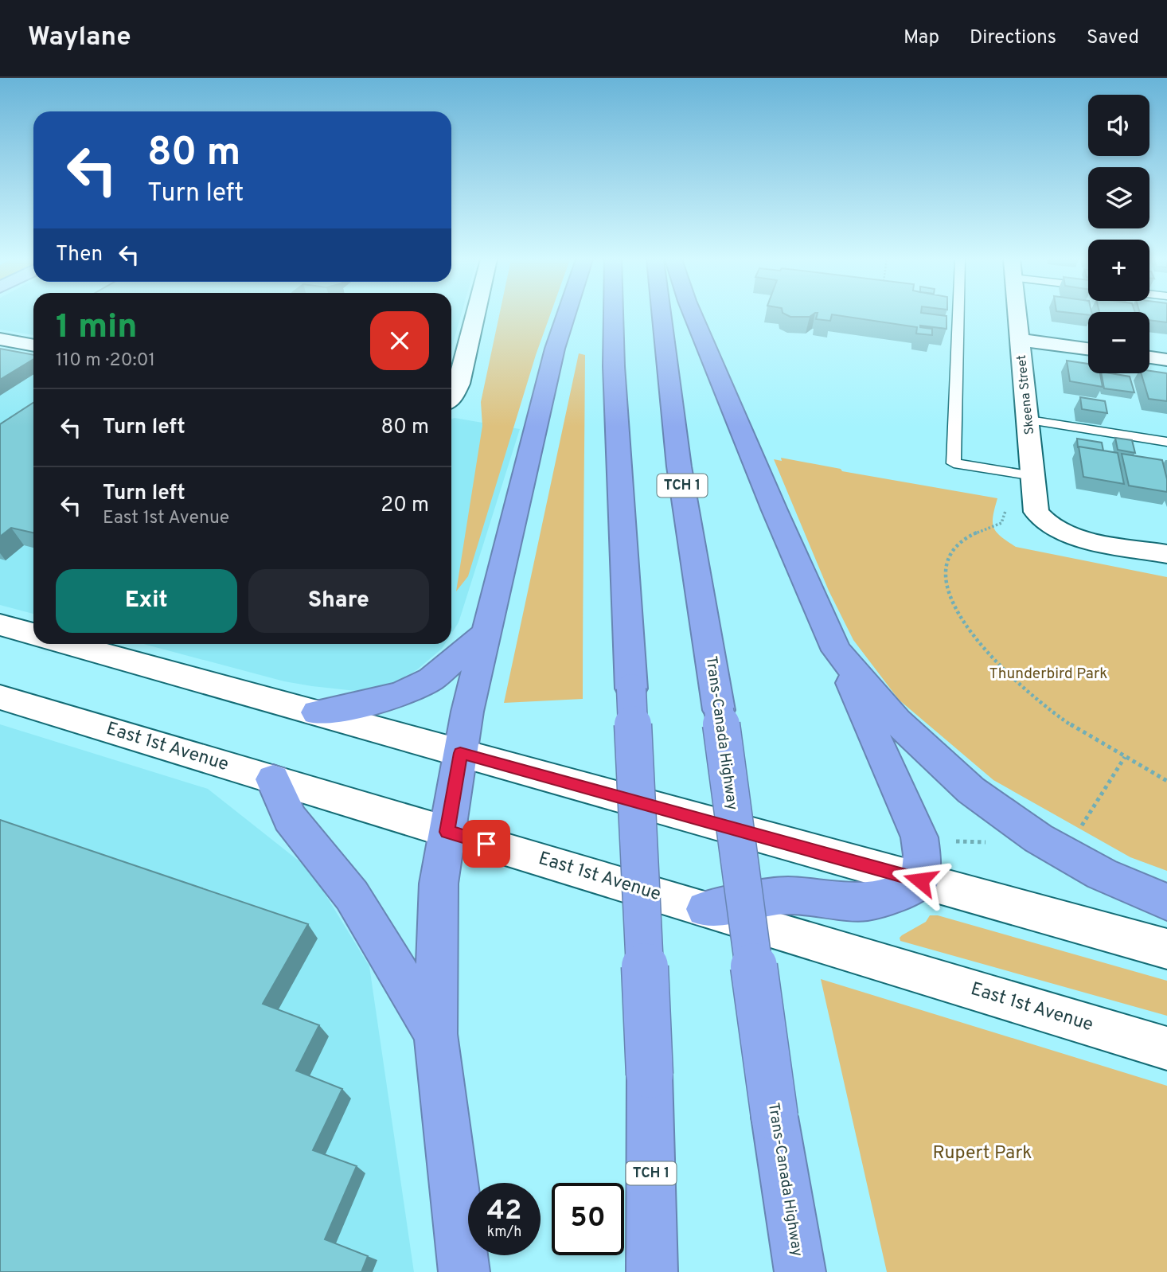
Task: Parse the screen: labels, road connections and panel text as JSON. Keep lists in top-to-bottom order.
{
  "streets": {
    "highway": ["TCH 1", "Trans-Canada Highway"],
    "main road": ["Skeena Street", "East 1st Avenue"]
  },
  "parks": ["Thunderbird Park", "Rupert Park"],
  "page": {
    "header": "Waylane",
    "nav": ["Map", "Directions", "Saved"],
    "map_buttons": ["+", "−"],
    "turn": ["80 m", "Turn left"],
    "then": "Then",
    "heading": ["1 min", "110 m · 20:01"],
    "list": [
      {
        "name": "Turn left",
        "value": "80 m"
      },
      {
        "name": "Turn left",
        "note": "East 1st Avenue",
        "value": "20 m"
      }
    ],
    "buttons": ["Exit", "Share"],
    "speed": "42 km/h",
    "limit": "50"
  }
}
